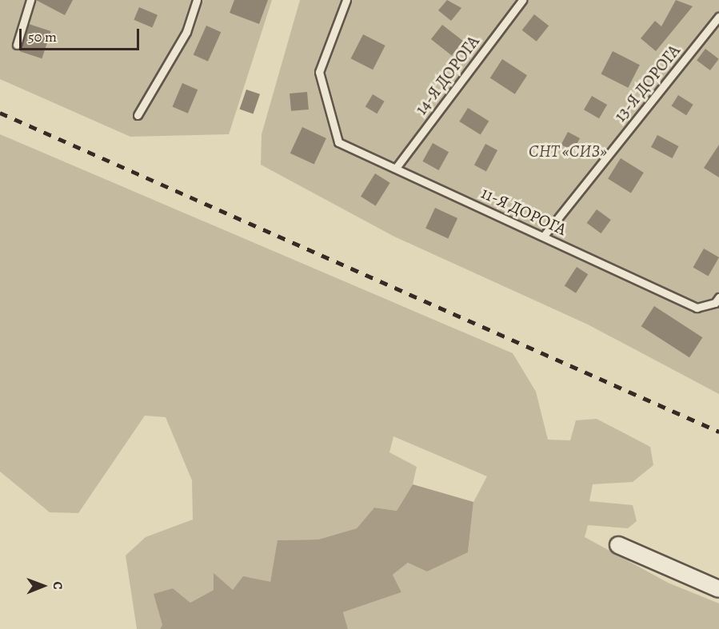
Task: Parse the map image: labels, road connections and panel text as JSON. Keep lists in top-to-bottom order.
{
  "streets": {
    "lane": ["14-Я ДОРОГА", "13-Я ДОРОГА", "11-Я ДОРОГА"]
  },
  "crossings": [
    ["14-Я ДОРОГА", "11-Я ДОРОГА"],
    ["13-Я ДОРОГА", "11-Я ДОРОГА"]
  ],
  "parks": ["СНТ «СИЗ»"],
  "scale_bar": "50 m",
  "north": "right"
}
